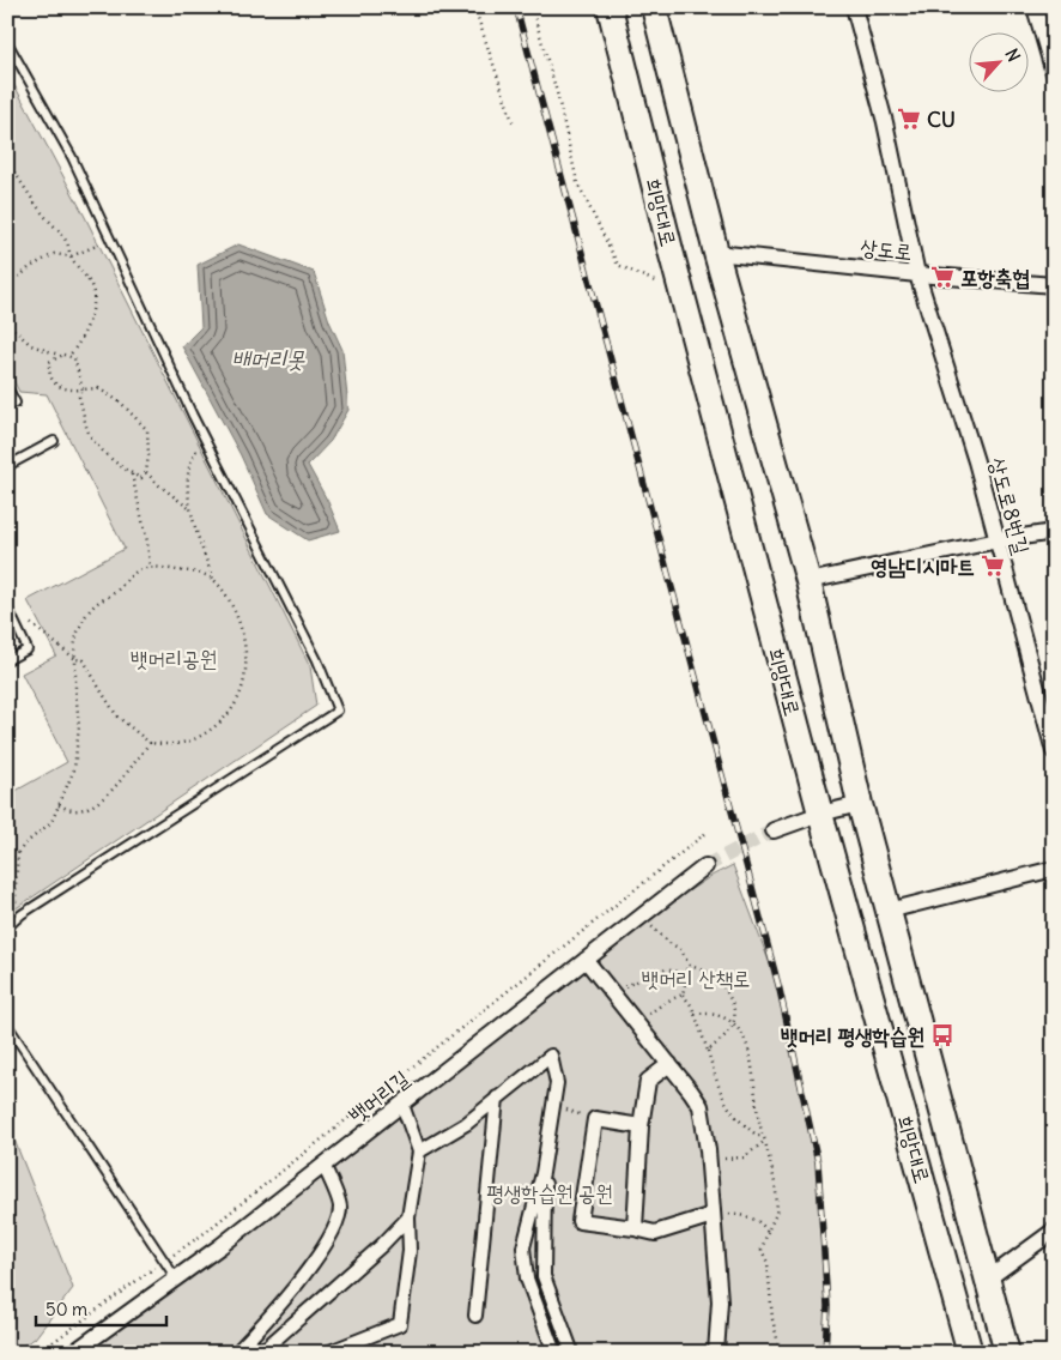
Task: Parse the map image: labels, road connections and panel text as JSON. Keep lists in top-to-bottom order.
{
  "streets": {
    "main road": ["희망대로"],
    "street": ["상도로", "상도로8번길", "뱃머리길"]
  },
  "crossings": [
    ["희망대로", "상도로"],
    ["상도로", "상도로8번길"]
  ],
  "water": ["배머리못"],
  "parks": ["뱃머리공원", "뱃머리 산책로", "평생학습원 공원"],
  "places": {
    "supermarket": ["CU", "포항축협", "영남디시마트"],
    "bus stop": ["뱃머리 평생학습원"]
  },
  "scale_bar": "50 m",
  "north": "top right"
}
